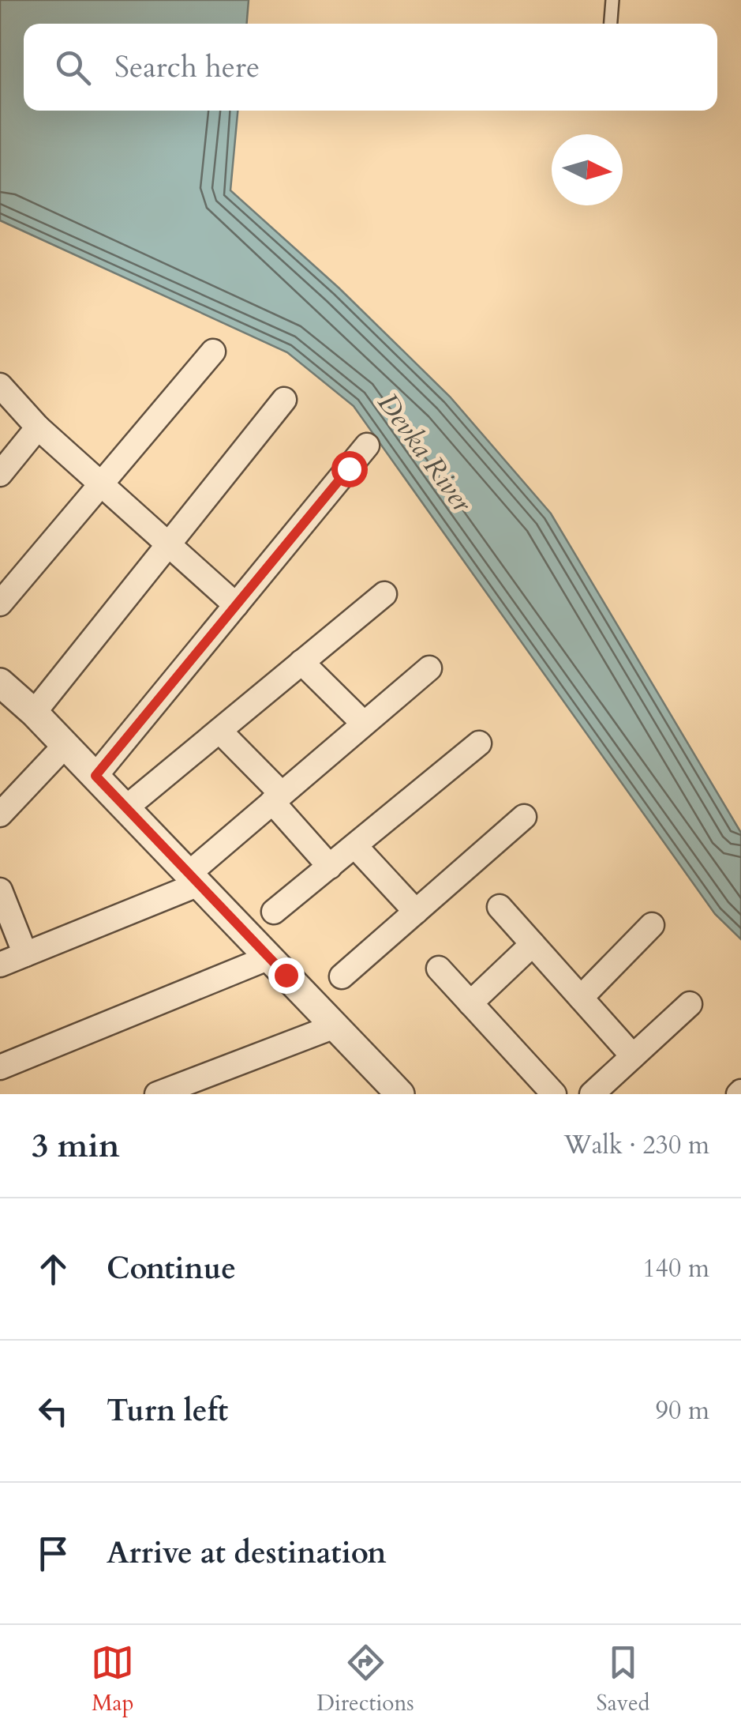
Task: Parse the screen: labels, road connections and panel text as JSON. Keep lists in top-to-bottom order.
{
  "water": ["Devka River"],
  "north": "right",
  "page": {
    "search": "Search here",
    "heading": ["3 min", "Walk · 230 m"],
    "list": [
      ["Continue", "140 m"],
      ["Turn left", "90 m"],
      "Arrive at destination"
    ],
    "nav": ["Map", "Directions", "Saved"]
  }
}
